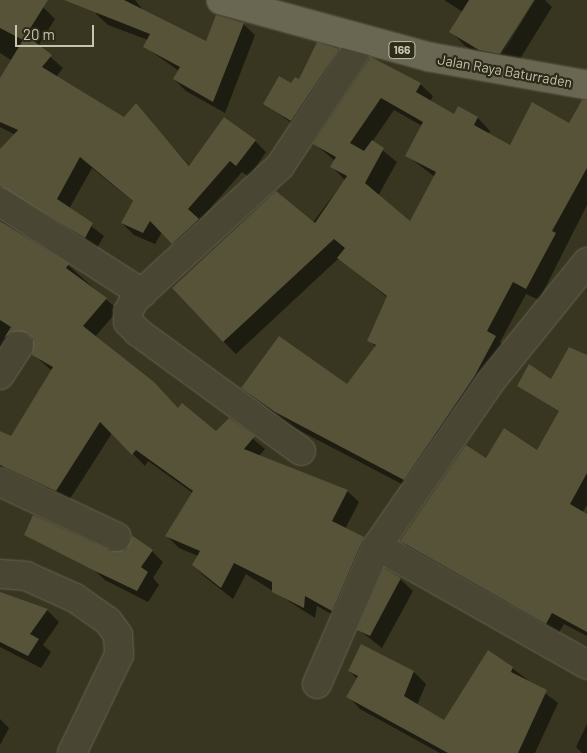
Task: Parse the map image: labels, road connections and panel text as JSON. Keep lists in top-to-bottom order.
{
  "streets": {
    "main road": ["166", "Jalan Raya Baturraden"]
  },
  "scale_bar": "20 m"
}
